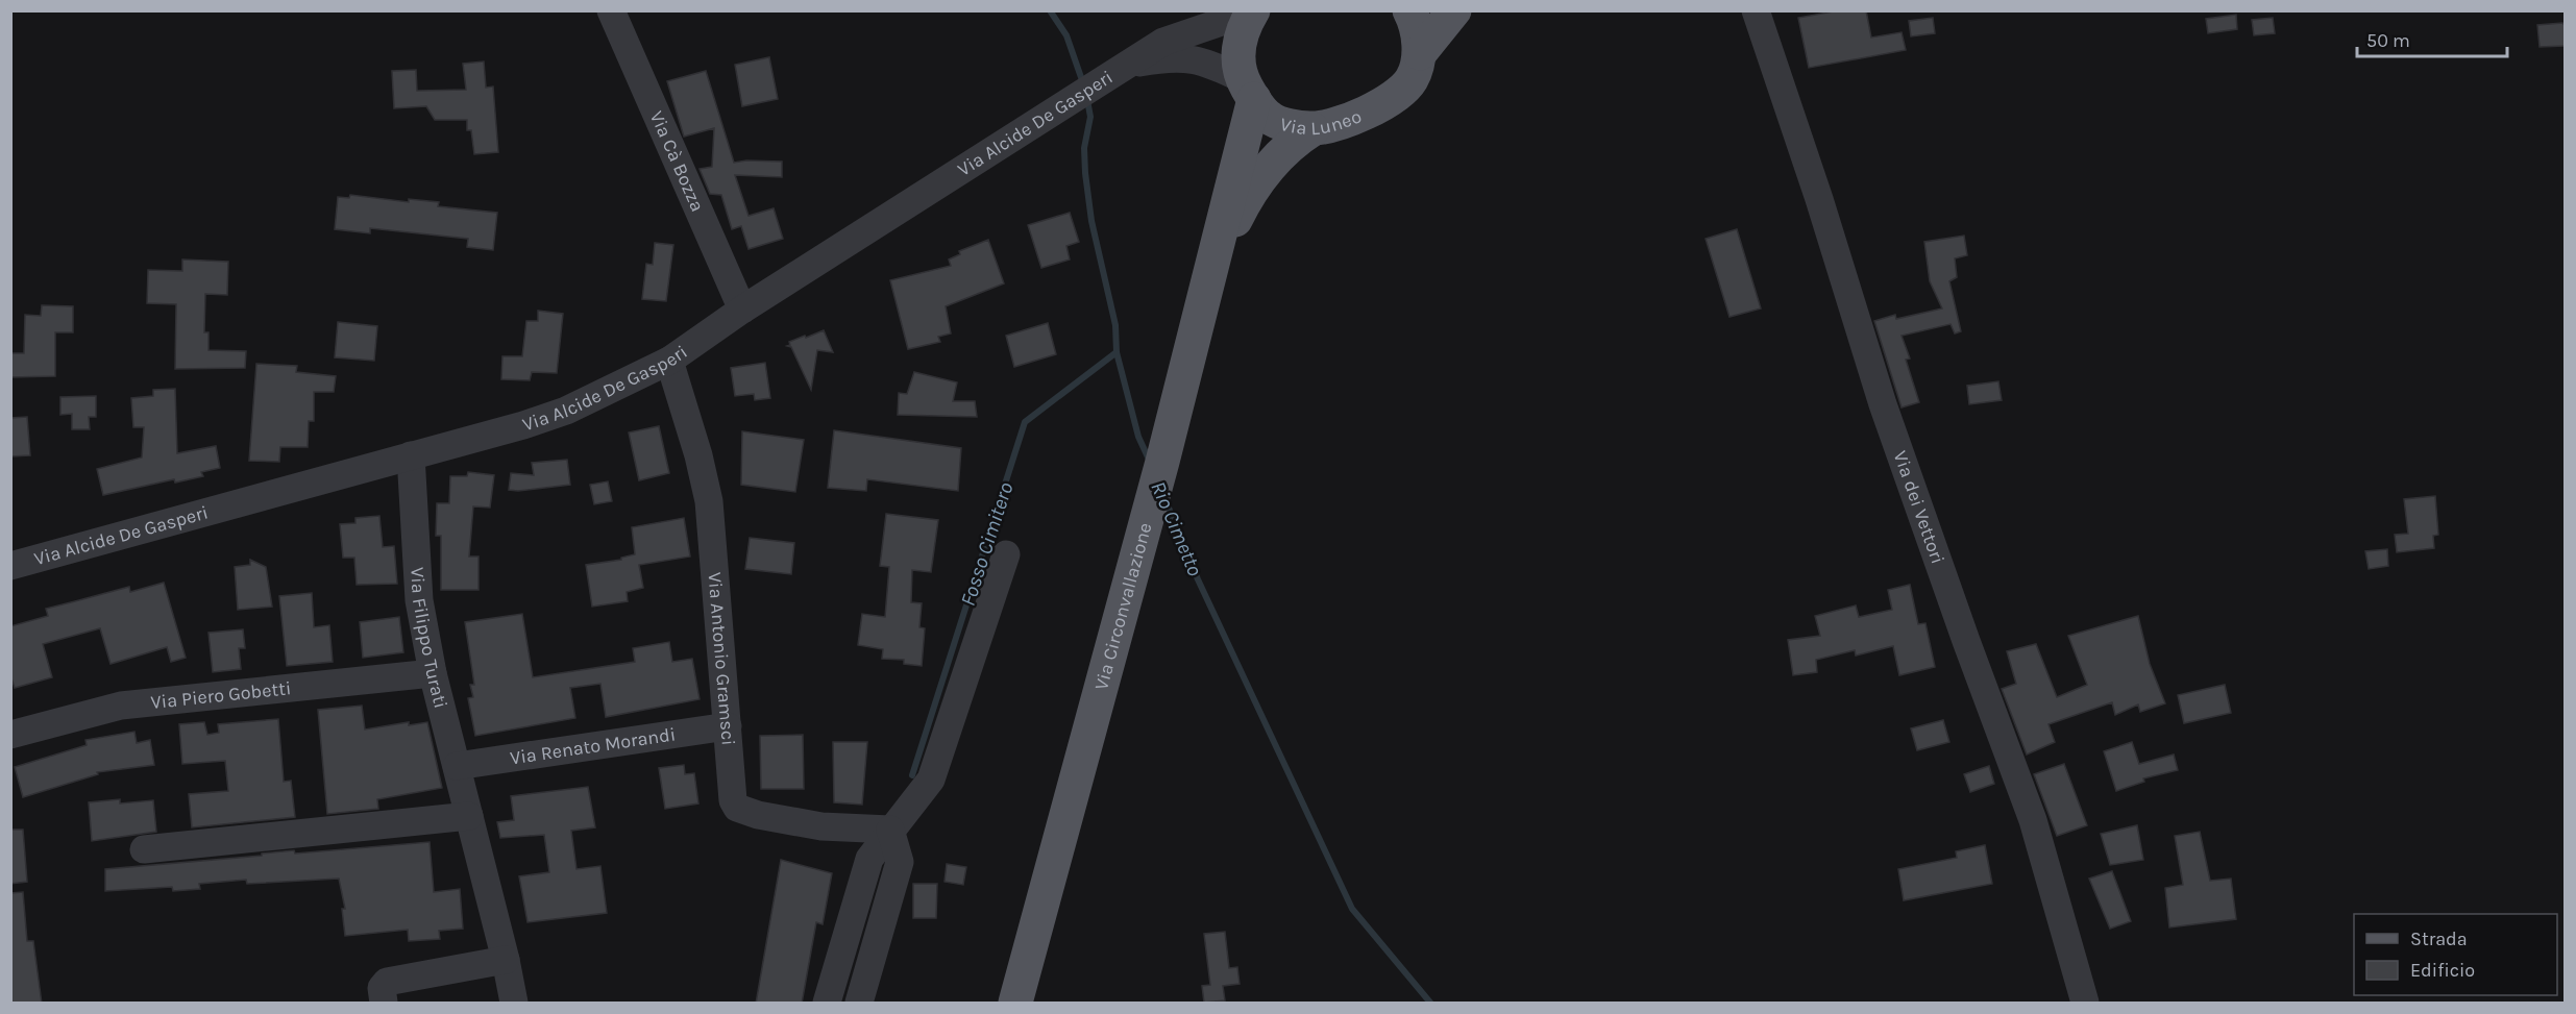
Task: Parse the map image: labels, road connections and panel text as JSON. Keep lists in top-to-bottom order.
{
  "streets": {
    "main road": ["Via Luneo", "Via Circonvallazione"],
    "street": [
      "Via Alcide De Gasperi",
      "Via Cà Bozza",
      "Via dei Vettori",
      "Via Filippo Turati",
      "Via Antonio Gramsci",
      "Via Piero Gobetti",
      "Via Renato Morandi"
    ]
  },
  "crossings": [
    ["Via Luneo", "Via Circonvallazione"],
    ["Via Alcide De Gasperi", "Via Cà Bozza"],
    ["Via Alcide De Gasperi", "Via Filippo Turati"],
    ["Via Alcide De Gasperi", "Via Antonio Gramsci"],
    ["Via Filippo Turati", "Via Piero Gobetti"],
    ["Via Filippo Turati", "Via Renato Morandi"],
    ["Via Antonio Gramsci", "Via Renato Morandi"]
  ],
  "water": ["Rio Cimetto", "Fosso Cimitero"],
  "legend": ["Strada", "Edificio"],
  "scale_bar": "50 m"
}
